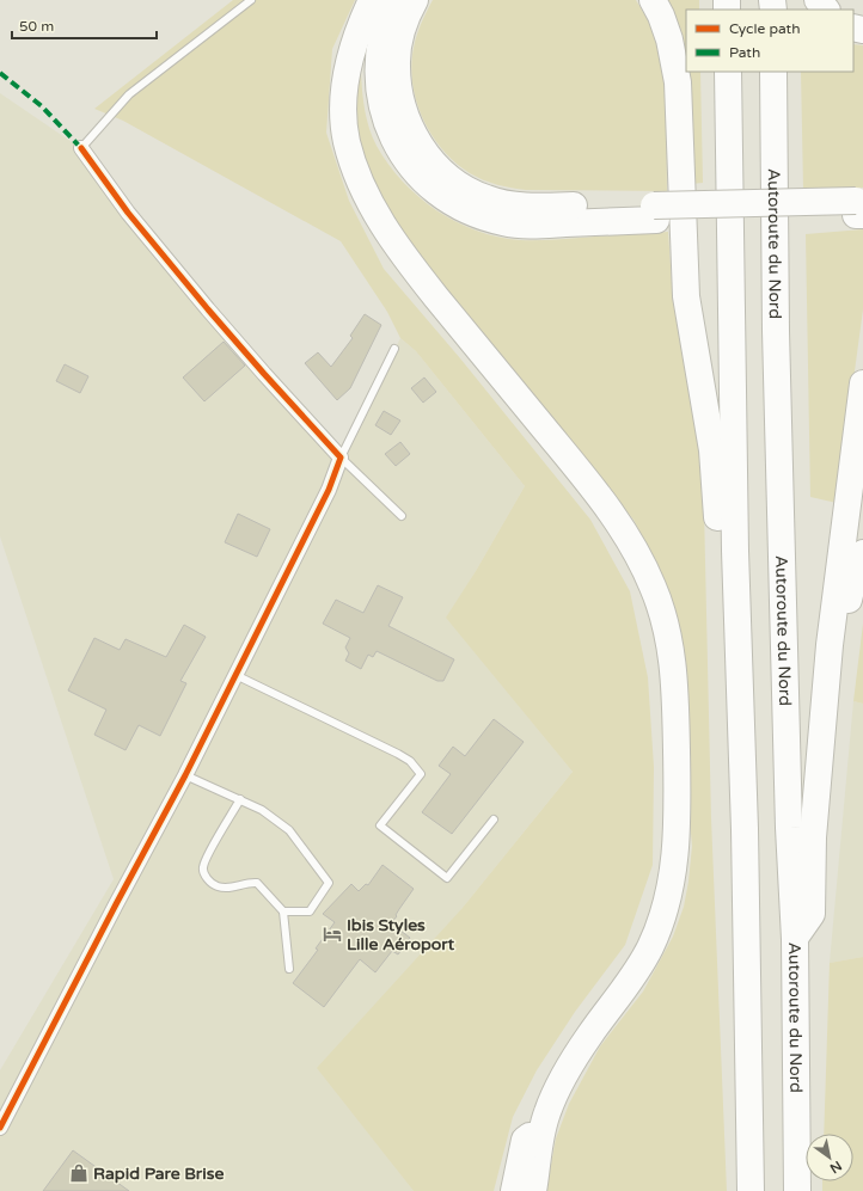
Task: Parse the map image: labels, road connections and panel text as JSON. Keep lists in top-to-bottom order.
{
  "streets": {
    "highway": ["Autoroute du Nord"]
  },
  "places": {
    "hotel": ["Ibis Styles Lille Aéroport"],
    "shop": ["Rapid Pare Brise"]
  },
  "legend": ["Cycle path", "Path"],
  "scale_bar": "50 m",
  "north": "bottom right"
}
